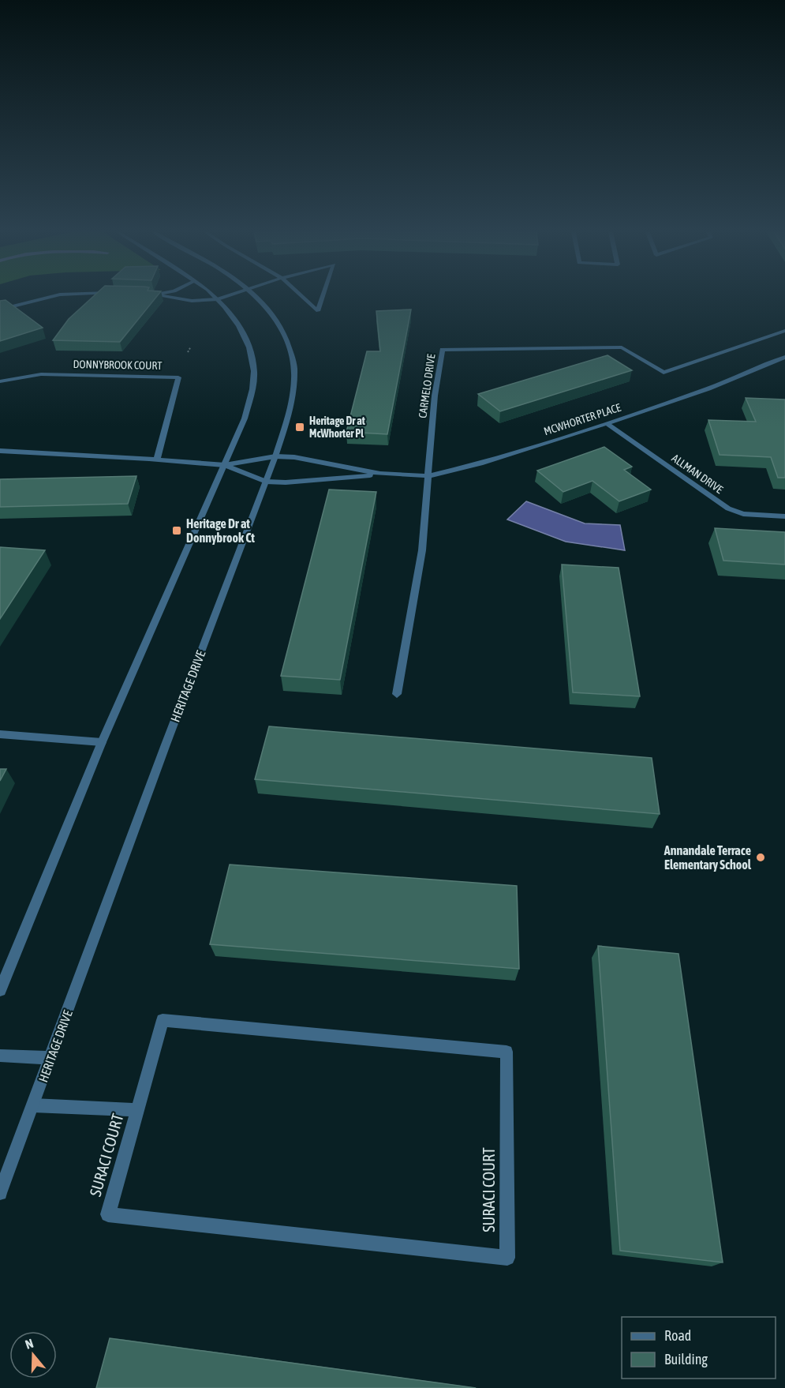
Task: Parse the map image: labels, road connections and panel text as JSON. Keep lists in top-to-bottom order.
{
  "streets": {
    "street": [
      "DONNYBROOK COURT",
      "CARMELO DRIVE",
      "MCWHORTER PLACE",
      "ALLMAN DRIVE",
      "HERITAGE DRIVE",
      "SURACI COURT"
    ]
  },
  "crossings": [
    ["CARMELO DRIVE", "MCWHORTER PLACE"],
    ["MCWHORTER PLACE", "ALLMAN DRIVE"],
    ["MCWHORTER PLACE", "HERITAGE DRIVE"],
    ["HERITAGE DRIVE", "SURACI COURT"]
  ],
  "places": {
    "transit": ["Heritage Dr at McWhorter Pl", "Heritage Dr at Donnybrook Ct"],
    "other": ["Annandale Terrace Elementary School"]
  },
  "legend": ["Road", "Building"],
  "north": "top"
}
